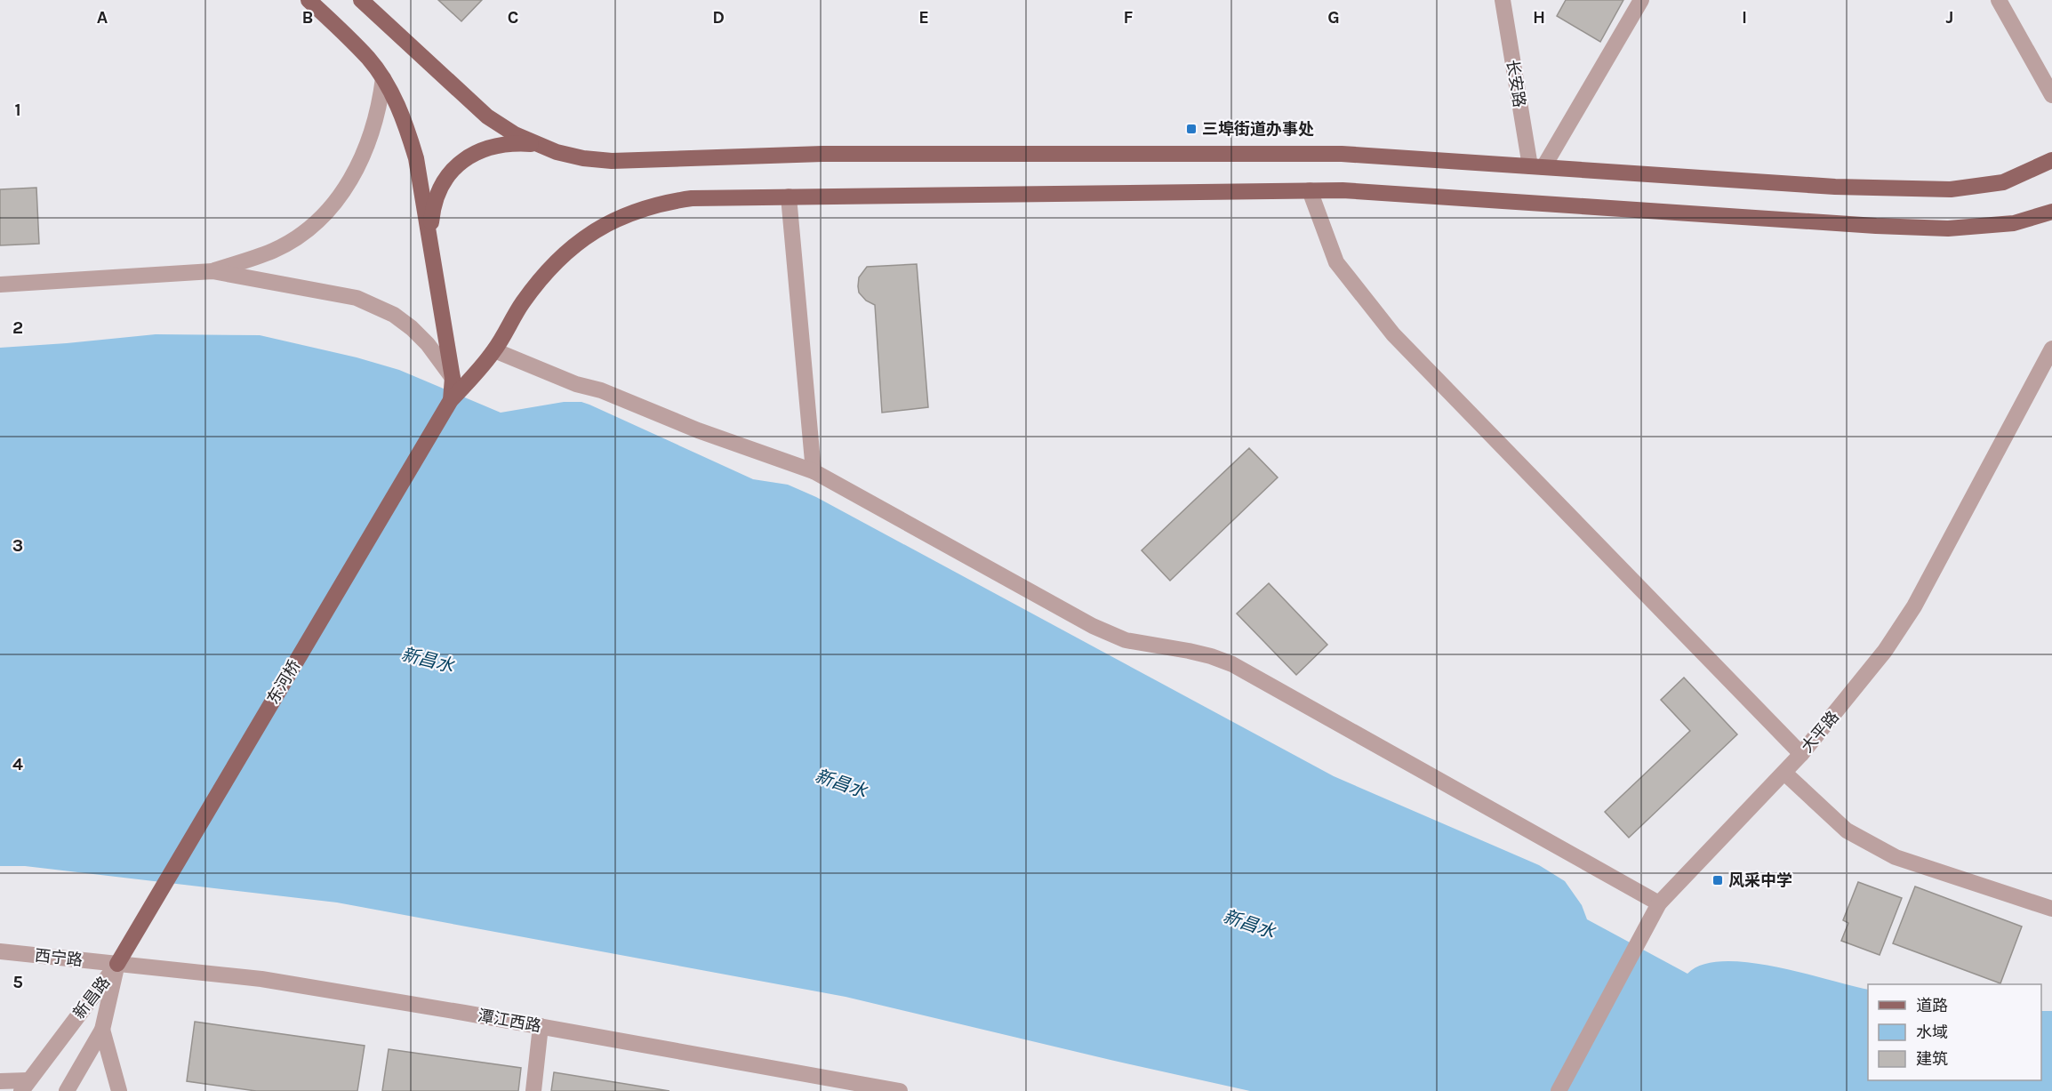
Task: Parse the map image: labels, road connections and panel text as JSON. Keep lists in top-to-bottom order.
{
  "streets": {
    "main road": ["东河桥"],
    "street": [
      "长安路",
      "大平路",
      "西宁路",
      "新昌路",
      "潭江西路"
    ]
  },
  "crossings": [
    ["东河桥", "西宁路"],
    ["东河桥", "新昌路"],
    ["东河桥", "潭江西路"],
    ["西宁路", "新昌路"],
    ["西宁路", "潭江西路"],
    ["新昌路", "潭江西路"]
  ],
  "water": ["新昌水"],
  "places": {
    "transit": ["三埠街道办事处", "风采中学"]
  },
  "legend": ["道路", "水域", "建筑"],
  "grid": {
    "columns": [
      "A",
      "B",
      "C",
      "D",
      "E",
      "F",
      "G",
      "H",
      "I",
      "J"
    ],
    "rows": [
      "1",
      "2",
      "3",
      "4",
      "5"
    ]
  }
}
